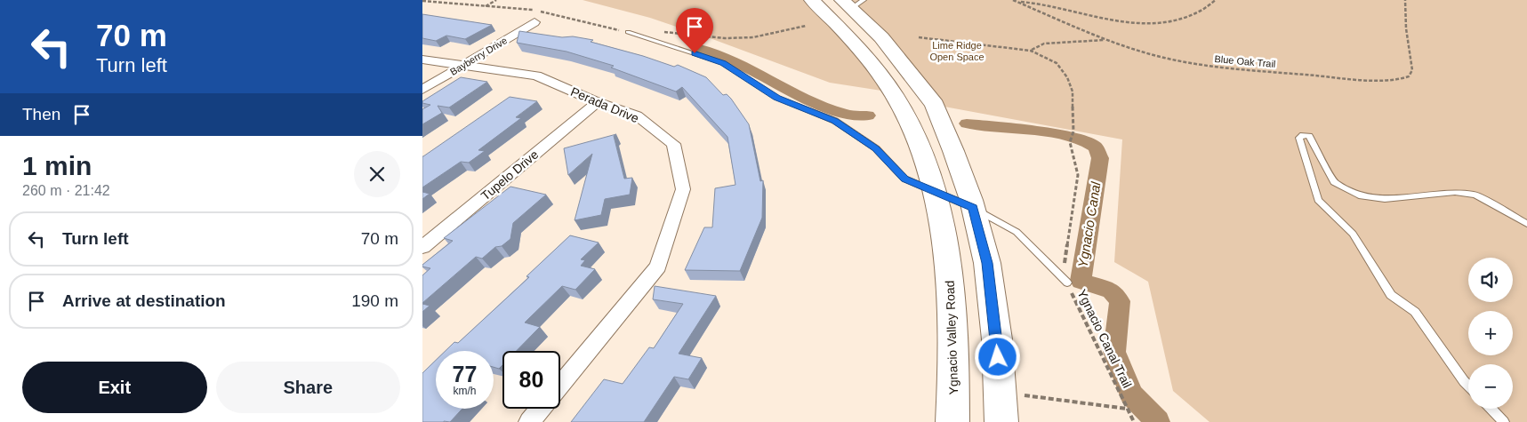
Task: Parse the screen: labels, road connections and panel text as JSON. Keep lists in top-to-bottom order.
{
  "streets": {
    "highway": ["Ygnacio Valley Road"],
    "street": ["Bayberry Drive", "Perada Drive", "Tupelo Drive"],
    "path": ["Blue Oak Trail", "Ygnacio Canal Trail"]
  },
  "crossings": [
    ["Bayberry Drive", "Perada Drive"],
    ["Perada Drive", "Tupelo Drive"]
  ],
  "water": ["Ygnacio Canal"],
  "parks": ["Lime Ridge Open Space"],
  "page": {
    "turn": ["70 m", "Turn left"],
    "then": "Then",
    "heading": ["1 min", "260 m · 21:42"],
    "list": [
      {
        "name": "Turn left",
        "value": "70 m"
      },
      {
        "name": "Arrive at destination",
        "value": "190 m"
      }
    ],
    "map_buttons": ["+", "−"],
    "speed": "77 km/h",
    "limit": "80",
    "buttons": ["Exit", "Share"]
  }
}
